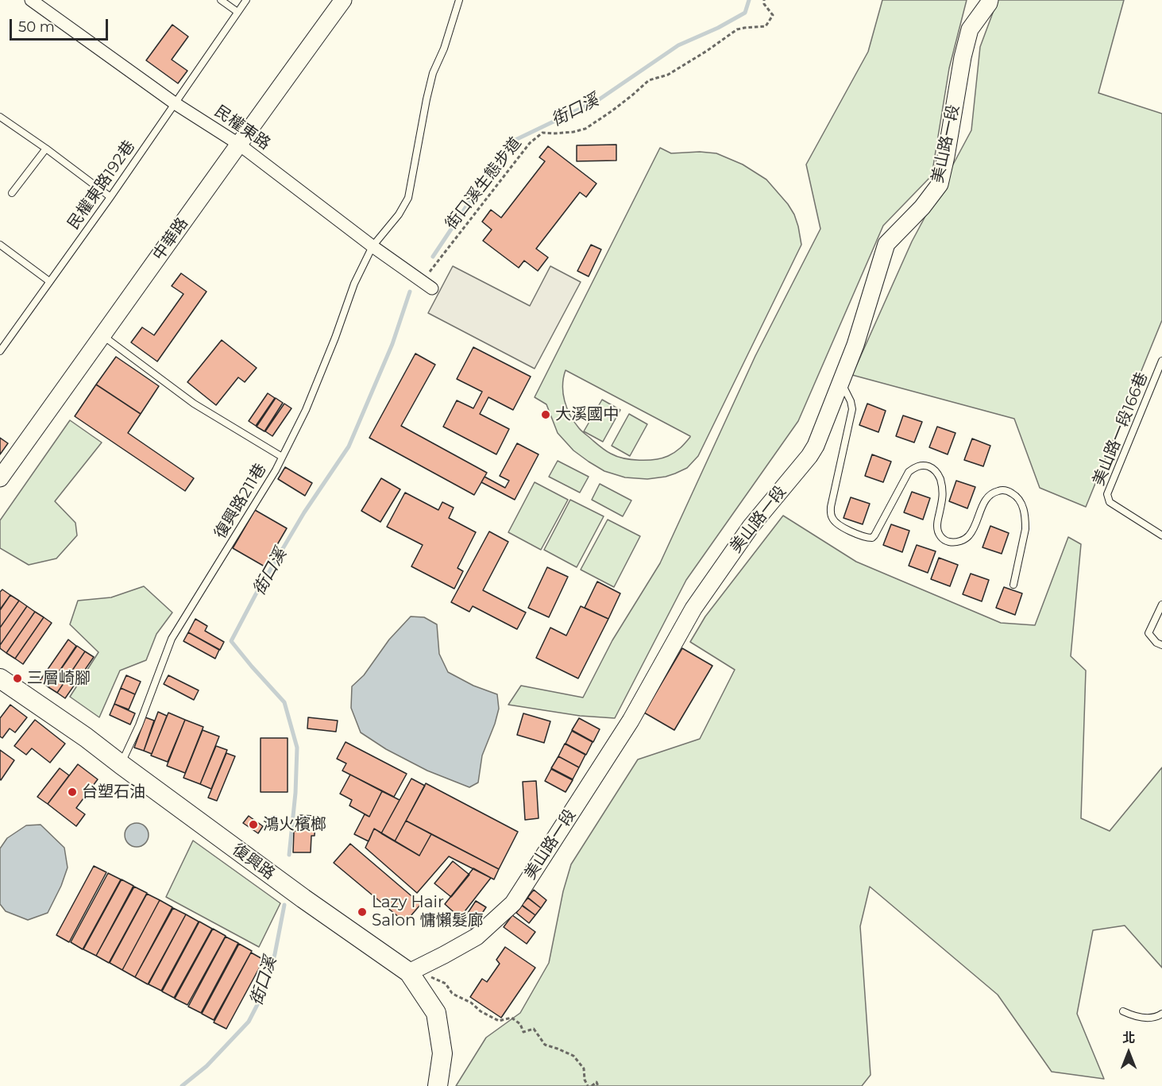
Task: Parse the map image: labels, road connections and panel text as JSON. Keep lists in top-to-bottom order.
{
  "streets": {
    "main road": ["復興路"],
    "street": ["民權東路", "美山路一段", "中華路"],
    "lane": ["民權東路192巷", "美山路一段166巷", "復興路211巷"],
    "path": ["街口溪生態步道"]
  },
  "crossings": [
    ["民權東路", "民權東路192巷"],
    ["民權東路", "中華路"],
    ["民權東路", "復興路211巷"],
    ["美山路一段", "復興路"],
    ["復興路211巷", "復興路"]
  ],
  "water": ["街口溪"],
  "places": [
    "大溪國中",
    "三層崎腳",
    "台塑石油",
    "鴻火檳榔",
    "Lazy Hair Salon 慵懶髮廊"
  ],
  "scale_bar": "50 m",
  "north": "top"
}
